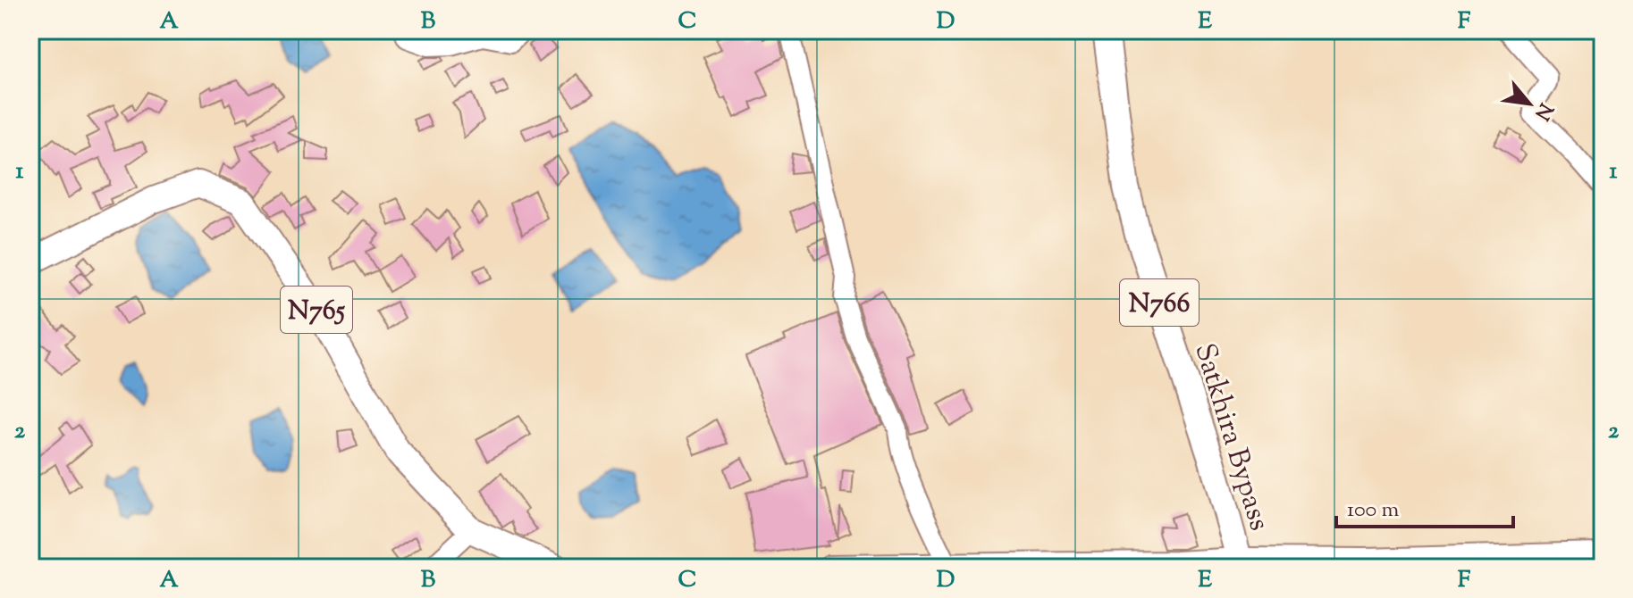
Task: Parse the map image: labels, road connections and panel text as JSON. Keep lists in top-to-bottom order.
{
  "streets": {
    "highway": ["N766", "N765", "Satkhira Bypass"]
  },
  "scale_bar": "100 m",
  "north": "bottom right",
  "grid": {
    "columns": [
      "A",
      "B",
      "C",
      "D",
      "E",
      "F"
    ],
    "rows": ["1", "2"]
  }
}
